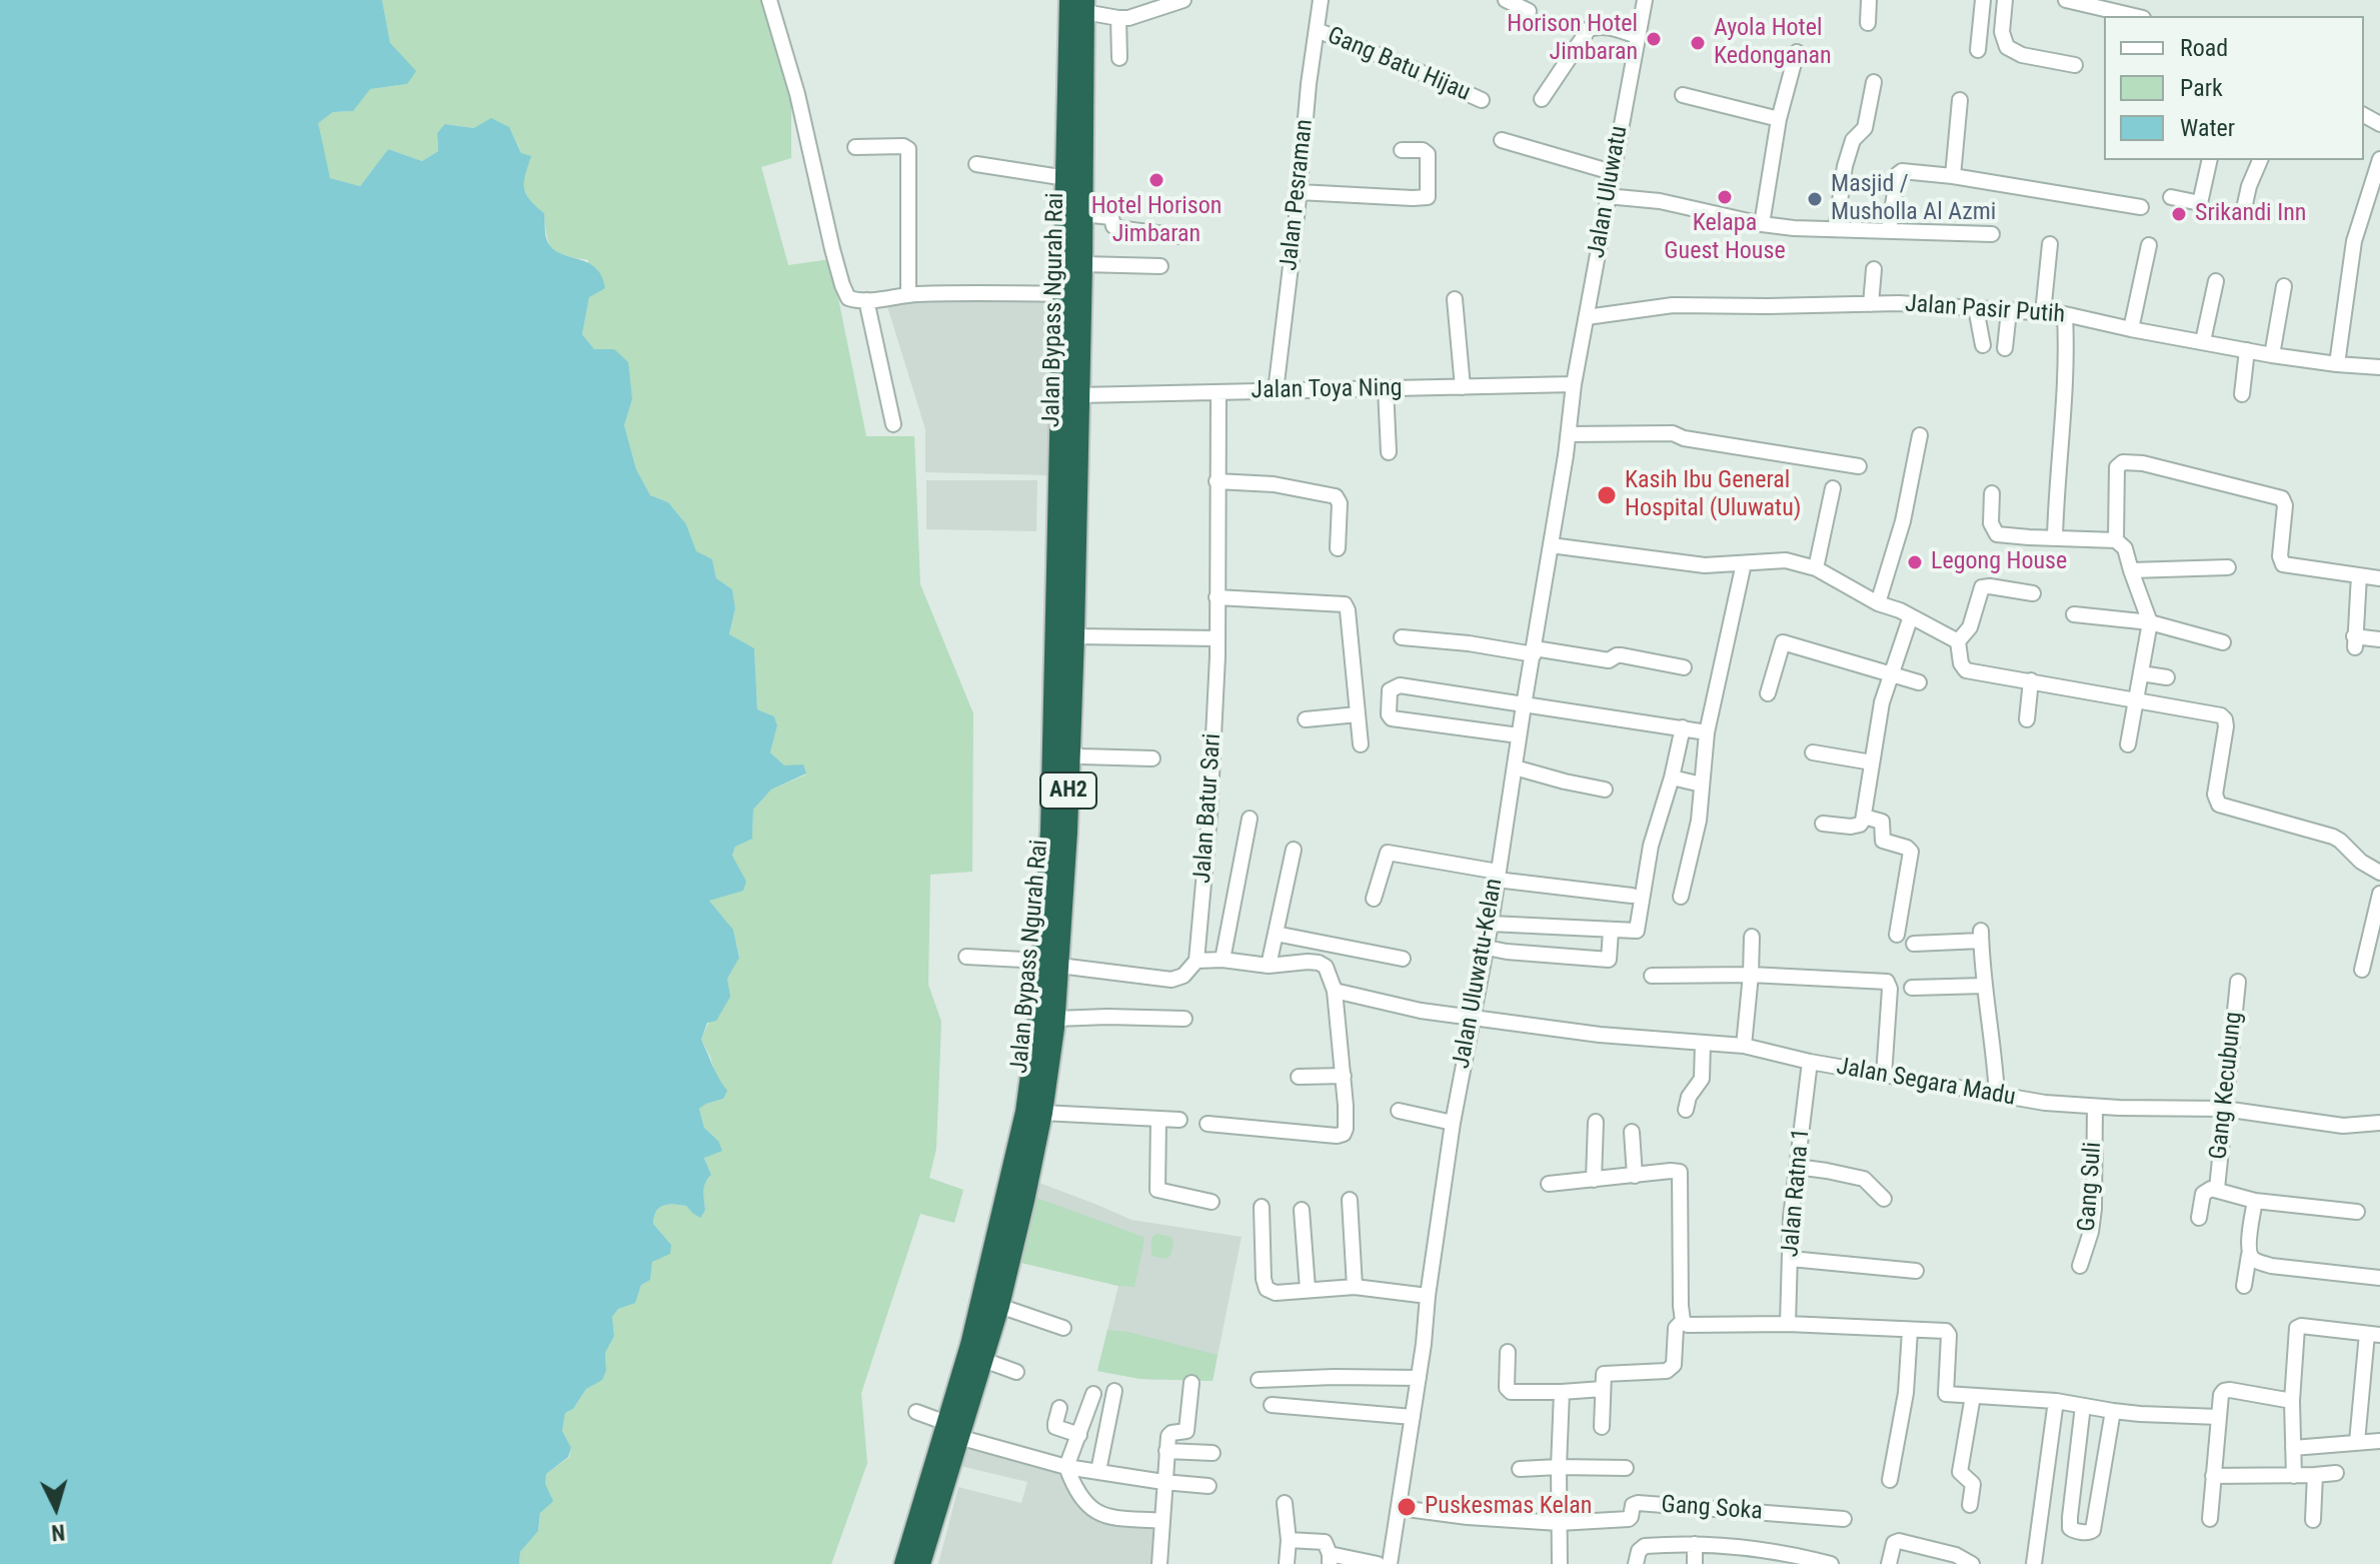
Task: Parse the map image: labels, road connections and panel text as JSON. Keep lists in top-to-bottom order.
{
  "streets": {
    "highway": ["Jalan Bypass Ngurah Rai", "AH2"],
    "street": [
      "Gang Batu Hijau",
      "Jalan Uluwatu",
      "Jalan Pesraman",
      "Jalan Pasir Putih",
      "Jalan Toya Ning",
      "Jalan Batur Sari",
      "Jalan Uluwatu-Kelan",
      "Jalan Segara Madu",
      "Gang Kecubung",
      "Gang Suli",
      "Jalan Ratna 1",
      "Gang Soka"
    ]
  },
  "crossings": [
    ["Gang Batu Hijau", "Jalan Pesraman"],
    ["Jalan Uluwatu", "Jalan Pasir Putih"],
    ["Jalan Uluwatu", "Jalan Toya Ning"],
    ["Jalan Uluwatu", "Jalan Uluwatu-Kelan"],
    ["Jalan Pesraman", "Jalan Toya Ning"],
    ["Jalan Bypass Ngurah Rai", "Jalan Toya Ning"],
    ["Jalan Toya Ning", "Jalan Batur Sari"],
    ["Jalan Toya Ning", "Jalan Uluwatu-Kelan"],
    ["Jalan Uluwatu-Kelan", "Jalan Segara Madu"],
    ["Jalan Uluwatu-Kelan", "Gang Soka"],
    ["Jalan Segara Madu", "Gang Kecubung"],
    ["Jalan Segara Madu", "Gang Suli"],
    ["Jalan Segara Madu", "Jalan Ratna 1"]
  ],
  "places": [
    "Horison Hotel Jimbaran",
    "Ayola Hotel Kedonganan",
    "Hotel Horison Jimbaran",
    "Kelapa Guest House",
    "Masjid / Musholla Al Azmi",
    "Srikandi Inn",
    "Kasih Ibu General Hospital (Uluwatu)",
    "Legong House",
    "Puskesmas Kelan"
  ],
  "legend": ["Road", "Park", "Water"],
  "north": "bottom"
}
